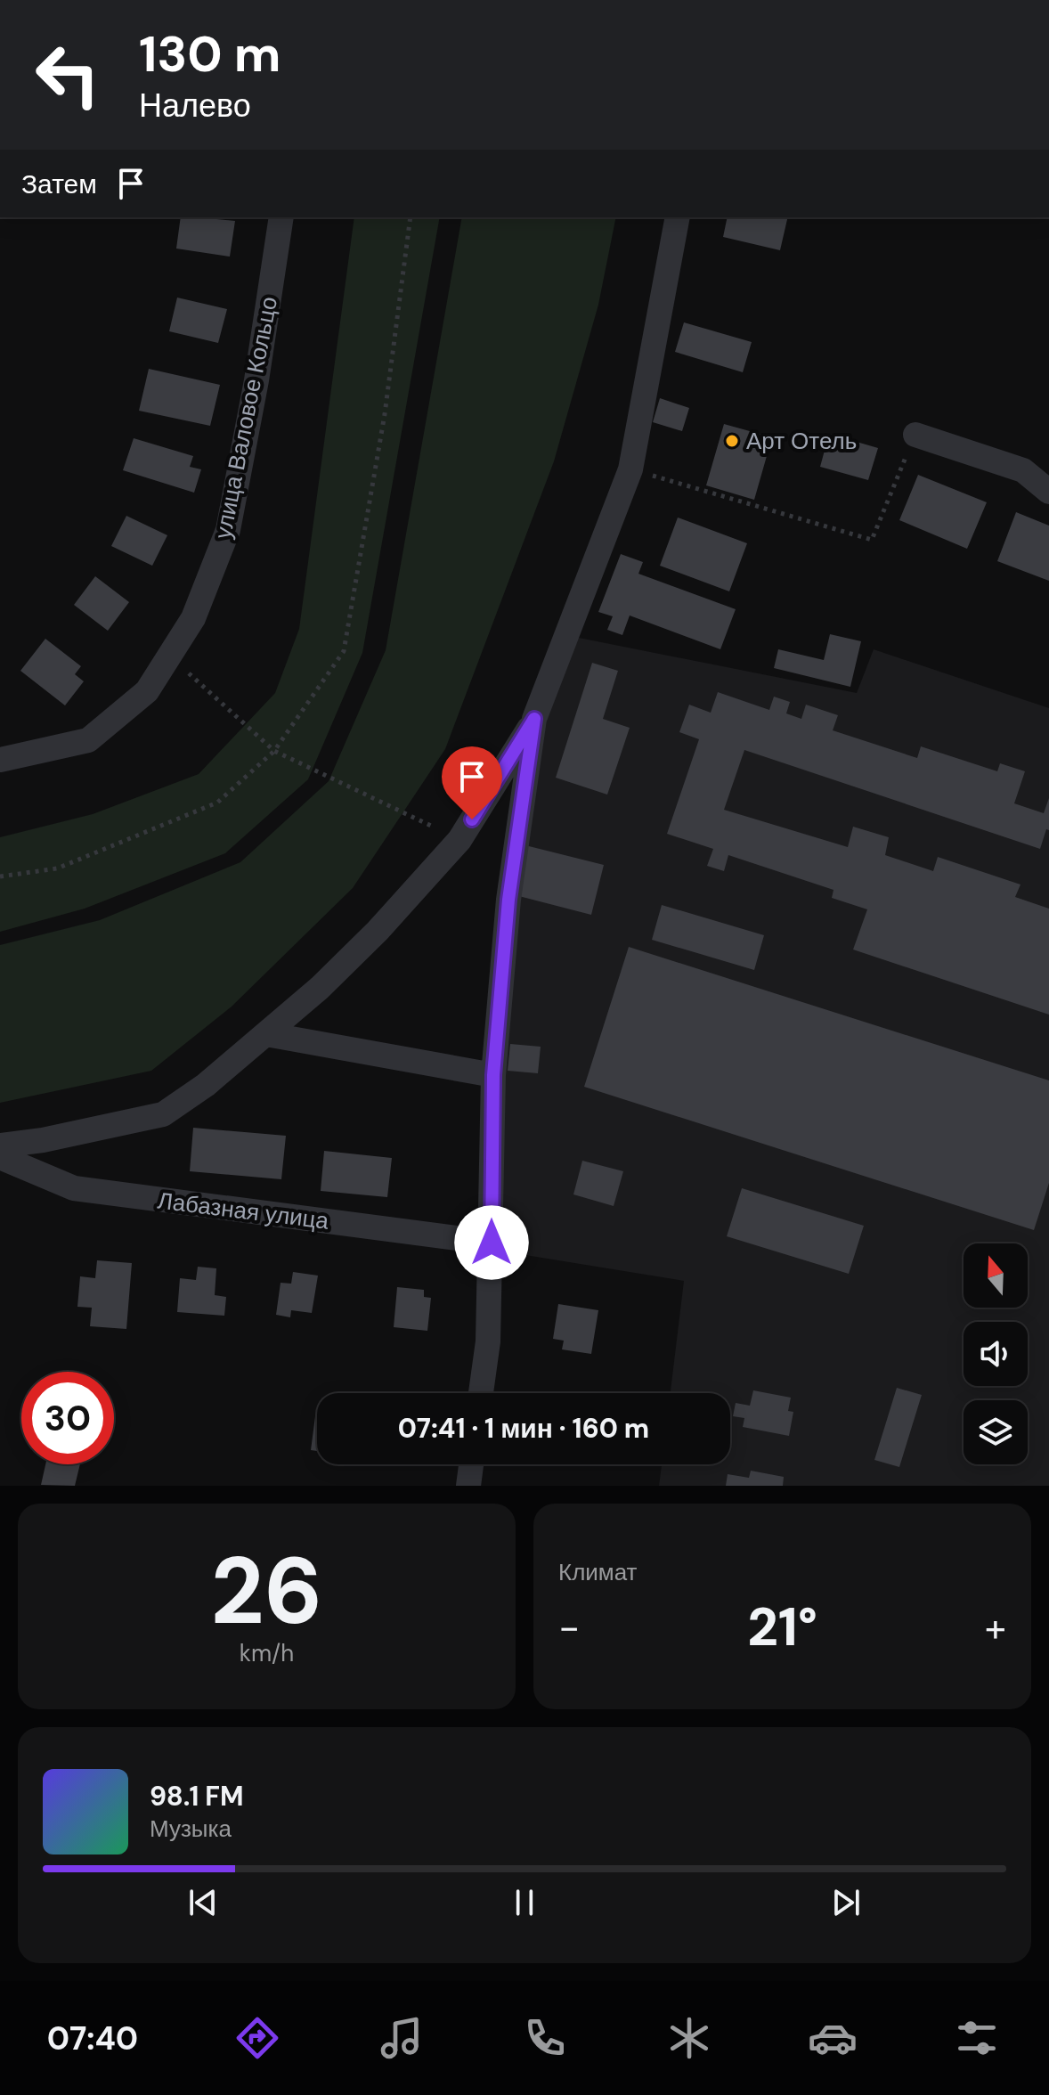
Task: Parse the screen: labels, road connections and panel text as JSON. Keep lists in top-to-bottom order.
{
  "streets": {
    "street": ["улица Валовое Кольцо", "Лабазная улица"]
  },
  "places": ["Арт Отель"],
  "north": "top",
  "page": {
    "turn": ["130 m", "Налево"],
    "then": "Затем",
    "limit": "30",
    "trip": "07:41 · 1 мин · 160 m",
    "tile": [
      ["26", "km/h"],
      "Климат"
    ],
    "heat": ["−", "21°", "+"],
    "song": ["98.1 FM", "Музыка"],
    "tabs": "07:40"
  }
}
